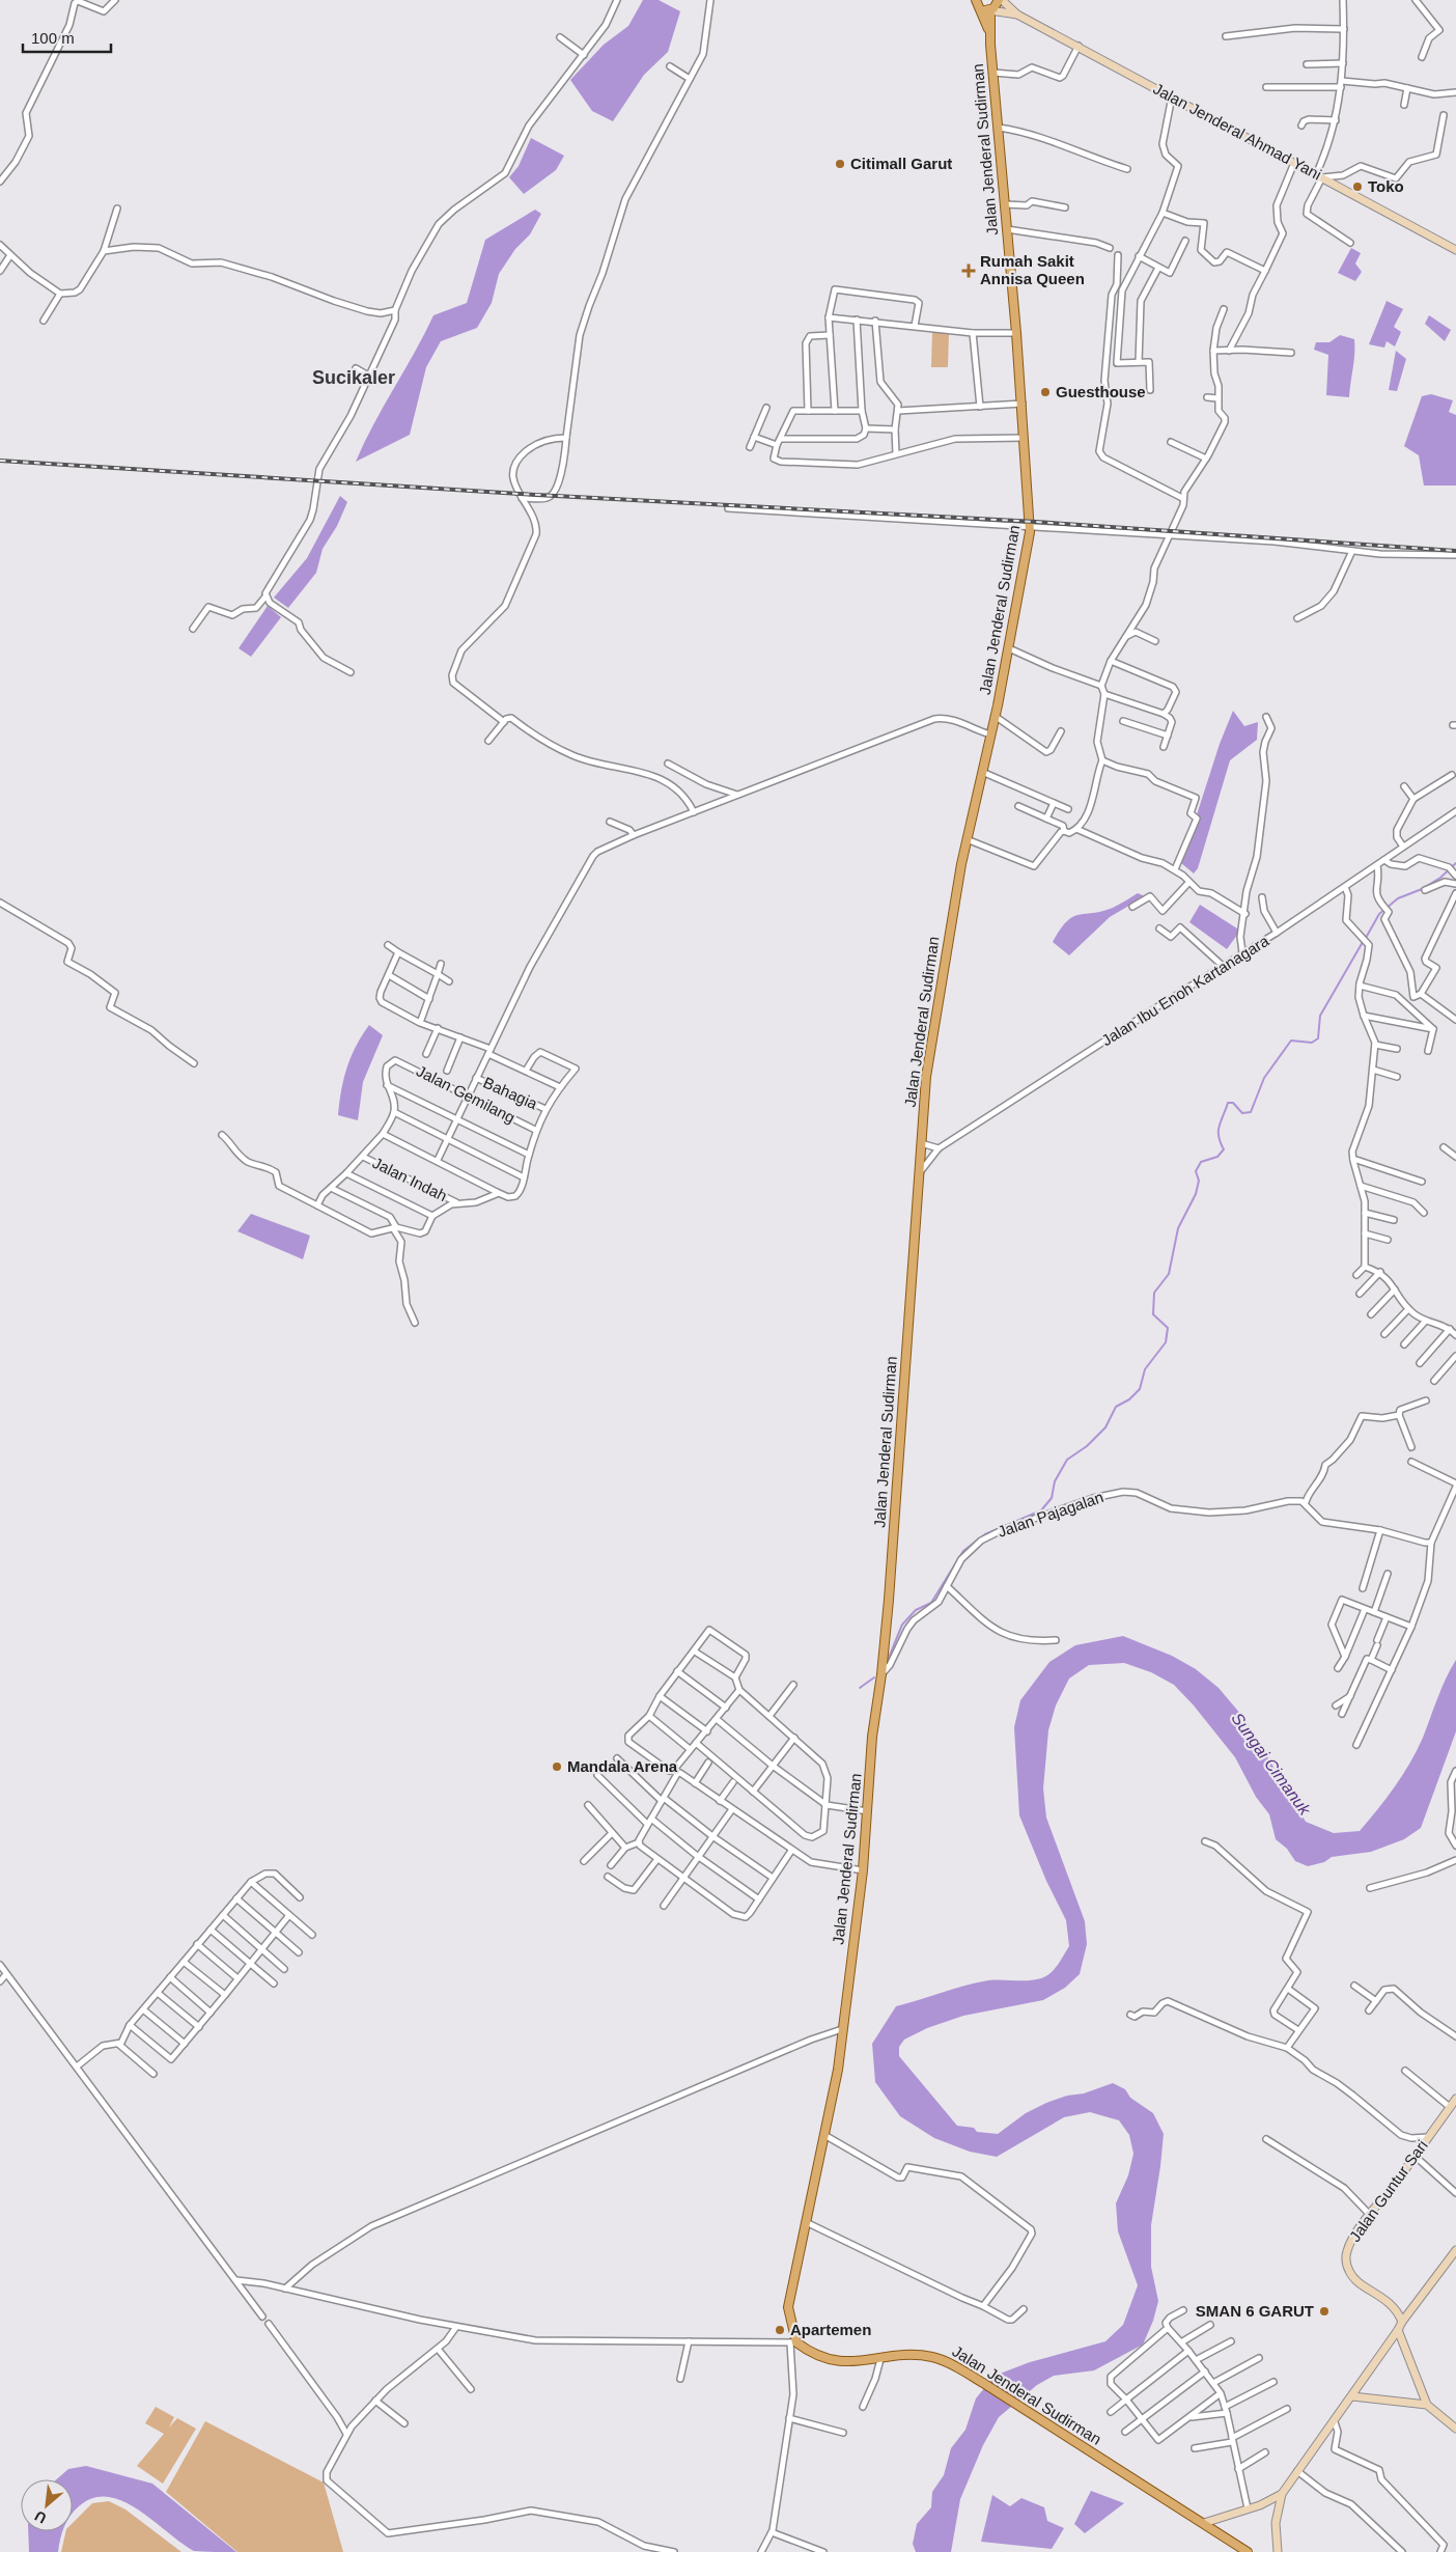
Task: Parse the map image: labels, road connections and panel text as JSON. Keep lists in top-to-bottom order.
{
  "streets": {
    "main road": ["Jalan Jenderal Sudirman"],
    "street": [
      "Jalan Jenderal Ahmad Yani",
      "Jalan Ibu Enoh Kartanagara",
      "Bahagia",
      "Jalan Gemilang",
      "Jalan Indah",
      "Jalan Pajagalan",
      "Jalan Guntur Sari"
    ]
  },
  "crossings": [
    ["Jalan Jenderal Ahmad Yani", "Jalan Jenderal Sudirman"],
    ["Jalan Jenderal Sudirman", "Jalan Ibu Enoh Kartanagara"],
    ["Jalan Jenderal Sudirman", "Jalan Pajagalan"]
  ],
  "districts": ["Sucikaler"],
  "water": ["Sungai Cimanuk"],
  "places": {
    "other": [
      "Citimall Garut",
      "Toko",
      "Guesthouse",
      "Mandala Arena",
      "SMAN 6 GARUT",
      "Apartemen"
    ],
    "health": ["Rumah Sakit Annisa Queen"]
  },
  "scale_bar": "100 m",
  "north": "bottom left"
}
